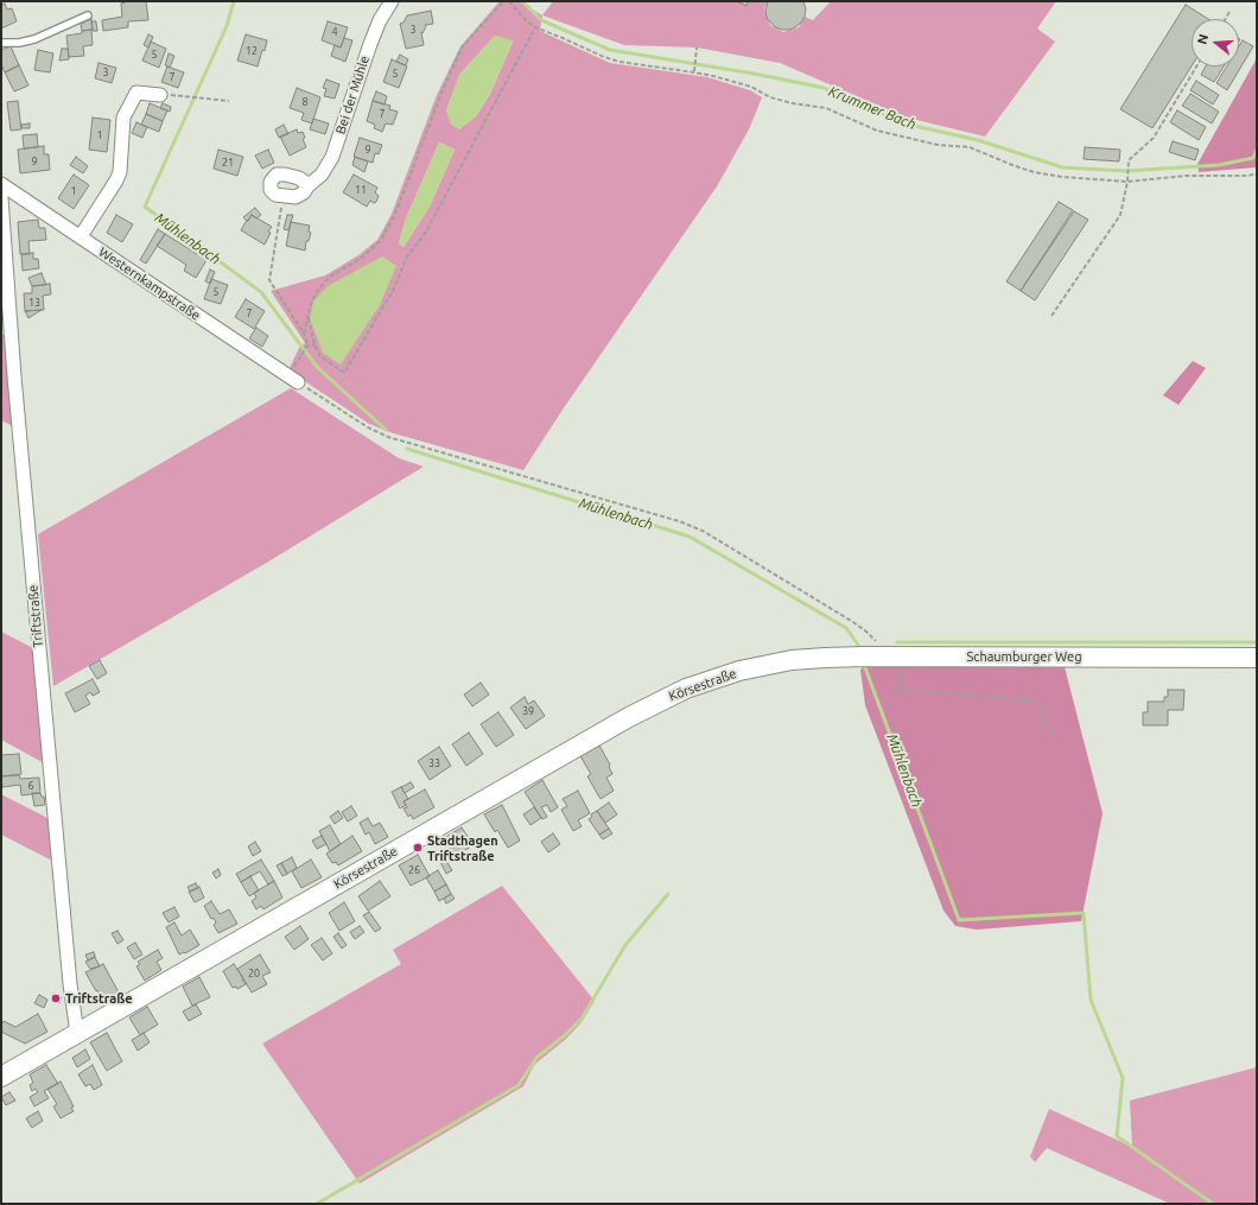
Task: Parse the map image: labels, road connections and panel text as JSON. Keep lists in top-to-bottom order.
{
  "streets": {
    "street": [
      "Bei der Mühle",
      "Westernkampstraße",
      "Triftstraße",
      "Schaumburger Weg",
      "Körsestraße"
    ]
  },
  "crossings": [
    ["Triftstraße", "Körsestraße"],
    ["Schaumburger Weg", "Körsestraße"]
  ],
  "water": ["Krummer Bach", "Mühlenbach"],
  "places": ["Stadthagen Triftstraße", "Triftstraße"],
  "house_numbers": [
    "3",
    "4",
    "12",
    "5",
    "3",
    "5",
    "7",
    "8",
    "7",
    "1",
    "9",
    "9",
    "21",
    "11",
    "1",
    "5",
    "13",
    "7",
    "39",
    "33",
    "6",
    "26",
    "20"
  ],
  "north": "left"
}
